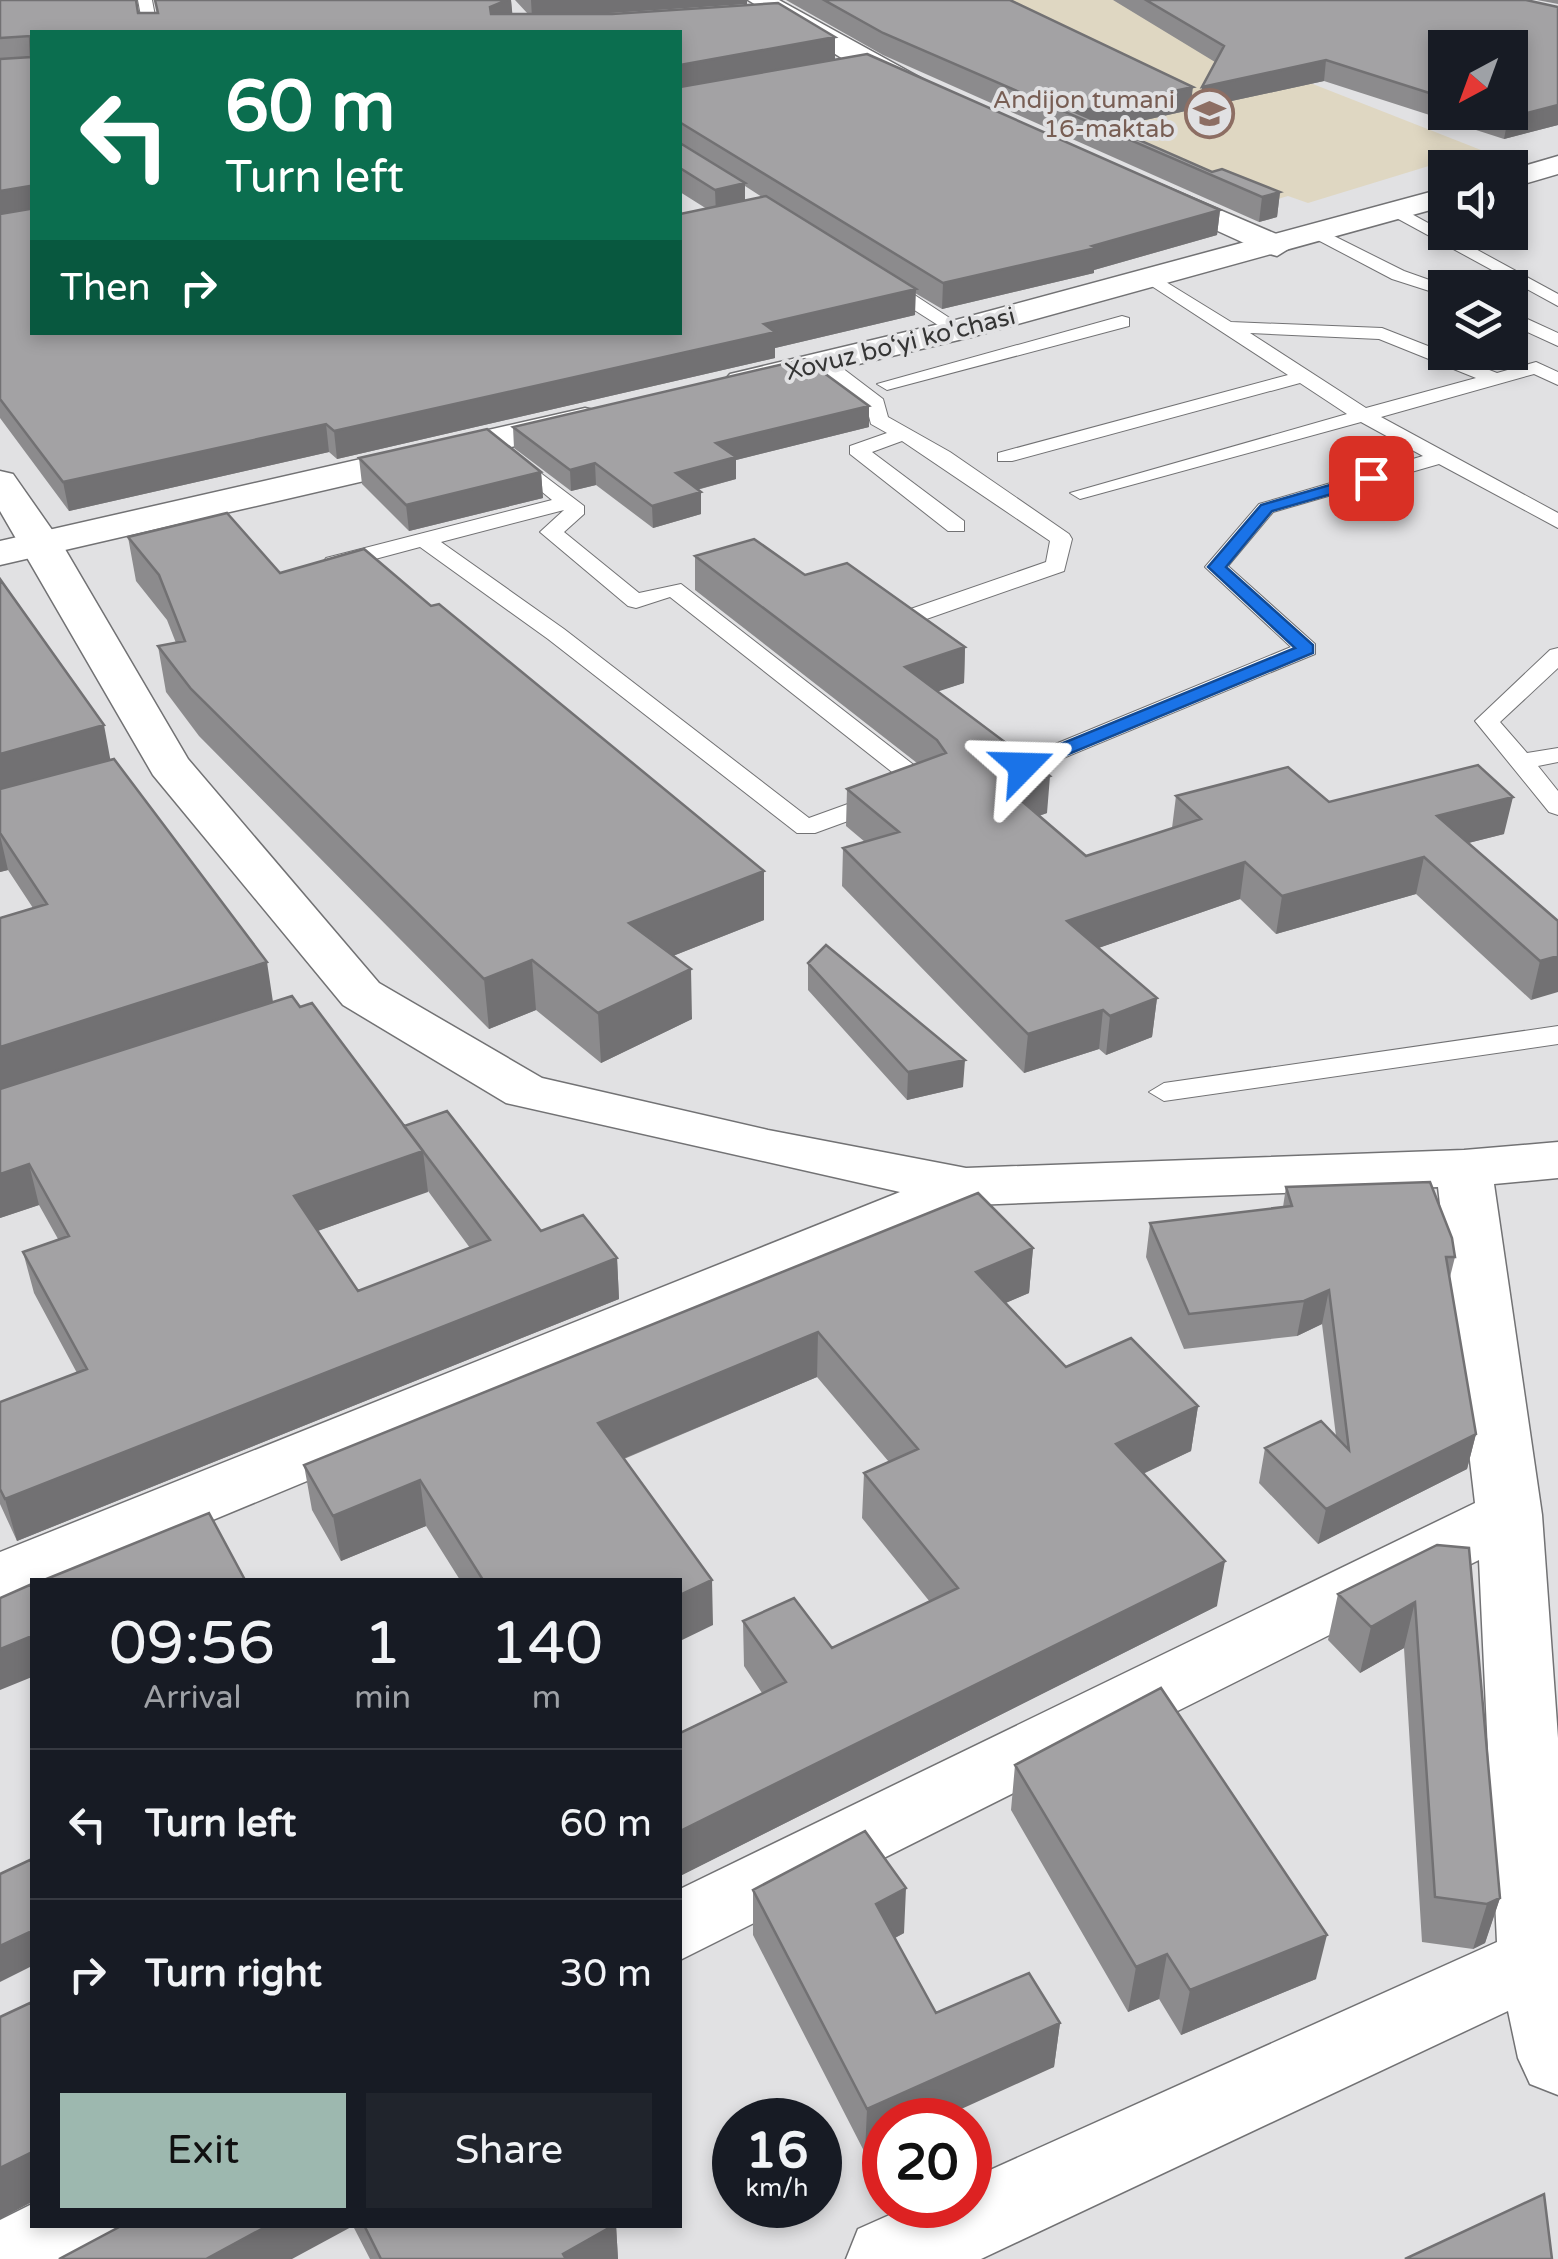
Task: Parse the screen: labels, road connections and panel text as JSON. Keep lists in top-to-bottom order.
{
  "streets": {
    "street": ["Xovuz bo‘yi ko'chasi"]
  },
  "places": {
    "school or university": ["Andijon tumani 16-maktab"]
  },
  "north": "bottom left",
  "page": {
    "turn": ["60 m", "Turn left"],
    "then": "Then",
    "eta": [
      "09:56",
      "Arrival",
      "1",
      "min",
      "140",
      "m"
    ],
    "list": [
      {
        "name": "Turn left",
        "value": "60 m"
      },
      {
        "name": "Turn right",
        "value": "30 m"
      }
    ],
    "buttons": ["Exit", "Share"],
    "speed": "16 km/h",
    "limit": "20"
  }
}
